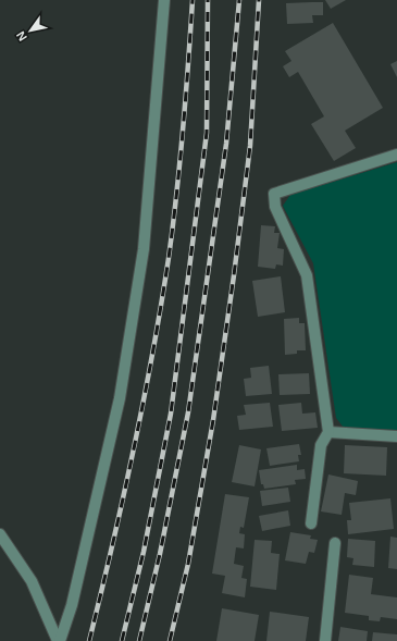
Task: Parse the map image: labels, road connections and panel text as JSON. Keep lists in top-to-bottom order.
{
  "north": "bottom left"
}
